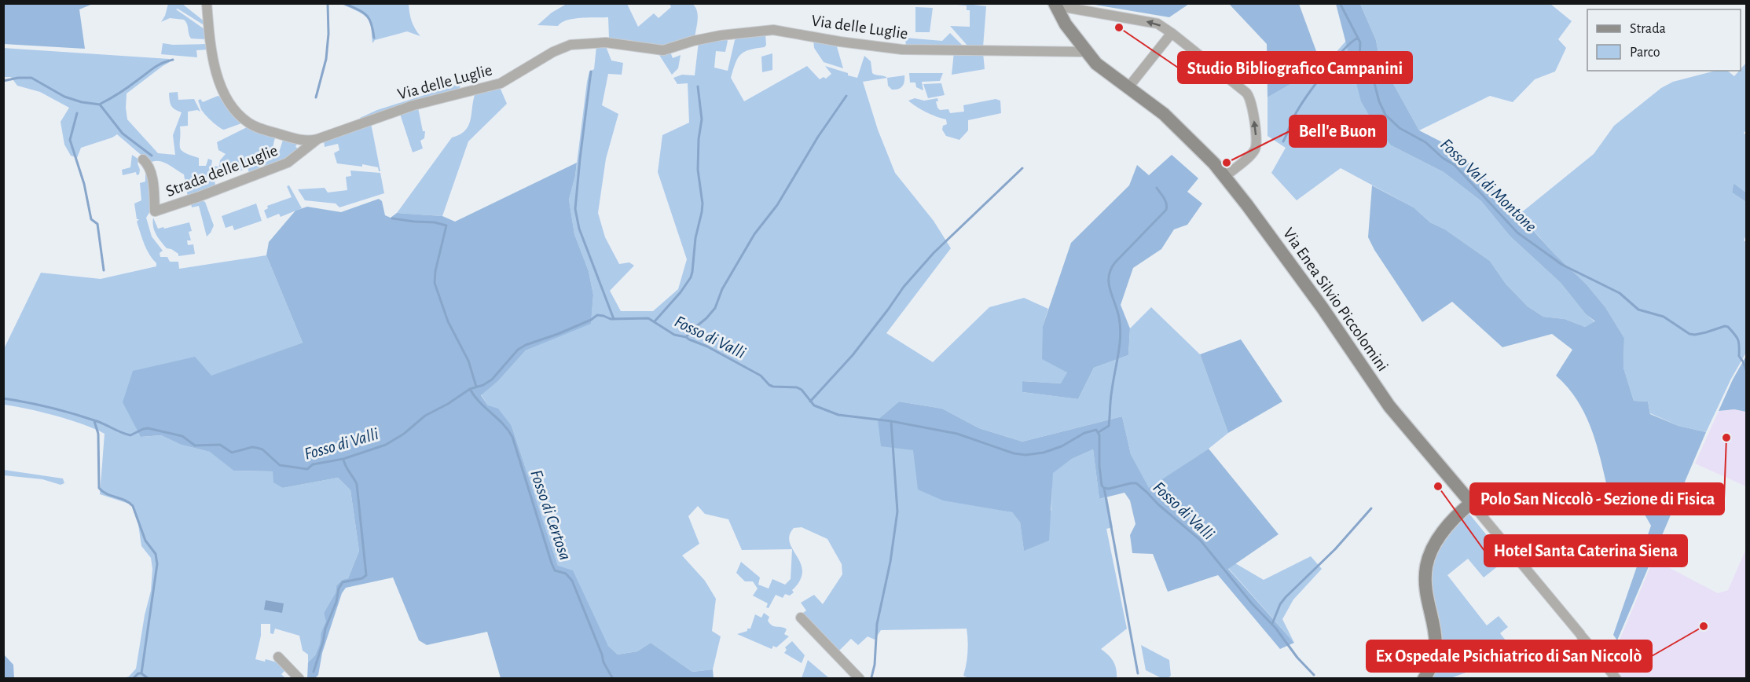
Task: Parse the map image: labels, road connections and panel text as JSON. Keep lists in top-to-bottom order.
{
  "streets": {
    "main road": ["Via Enea Silvio Piccolomini"],
    "street": ["Via delle Luglie", "Strada delle Luglie"]
  },
  "crossings": [
    ["Via delle Luglie", "Strada delle Luglie"],
    ["Via delle Luglie", "Via Enea Silvio Piccolomini"]
  ],
  "water": ["Fosso Val di Montone", "Fosso di Valli", "Fosso di Certosa"],
  "places": [
    "Studio Bibliografico Campanini",
    "Bell'e Buon",
    "Polo San Niccolò - Sezione di Fisica",
    "Hotel Santa Caterina Siena",
    "Ex Ospedale Psichiatrico di San Niccolò"
  ],
  "legend": ["Strada", "Parco"]
}
